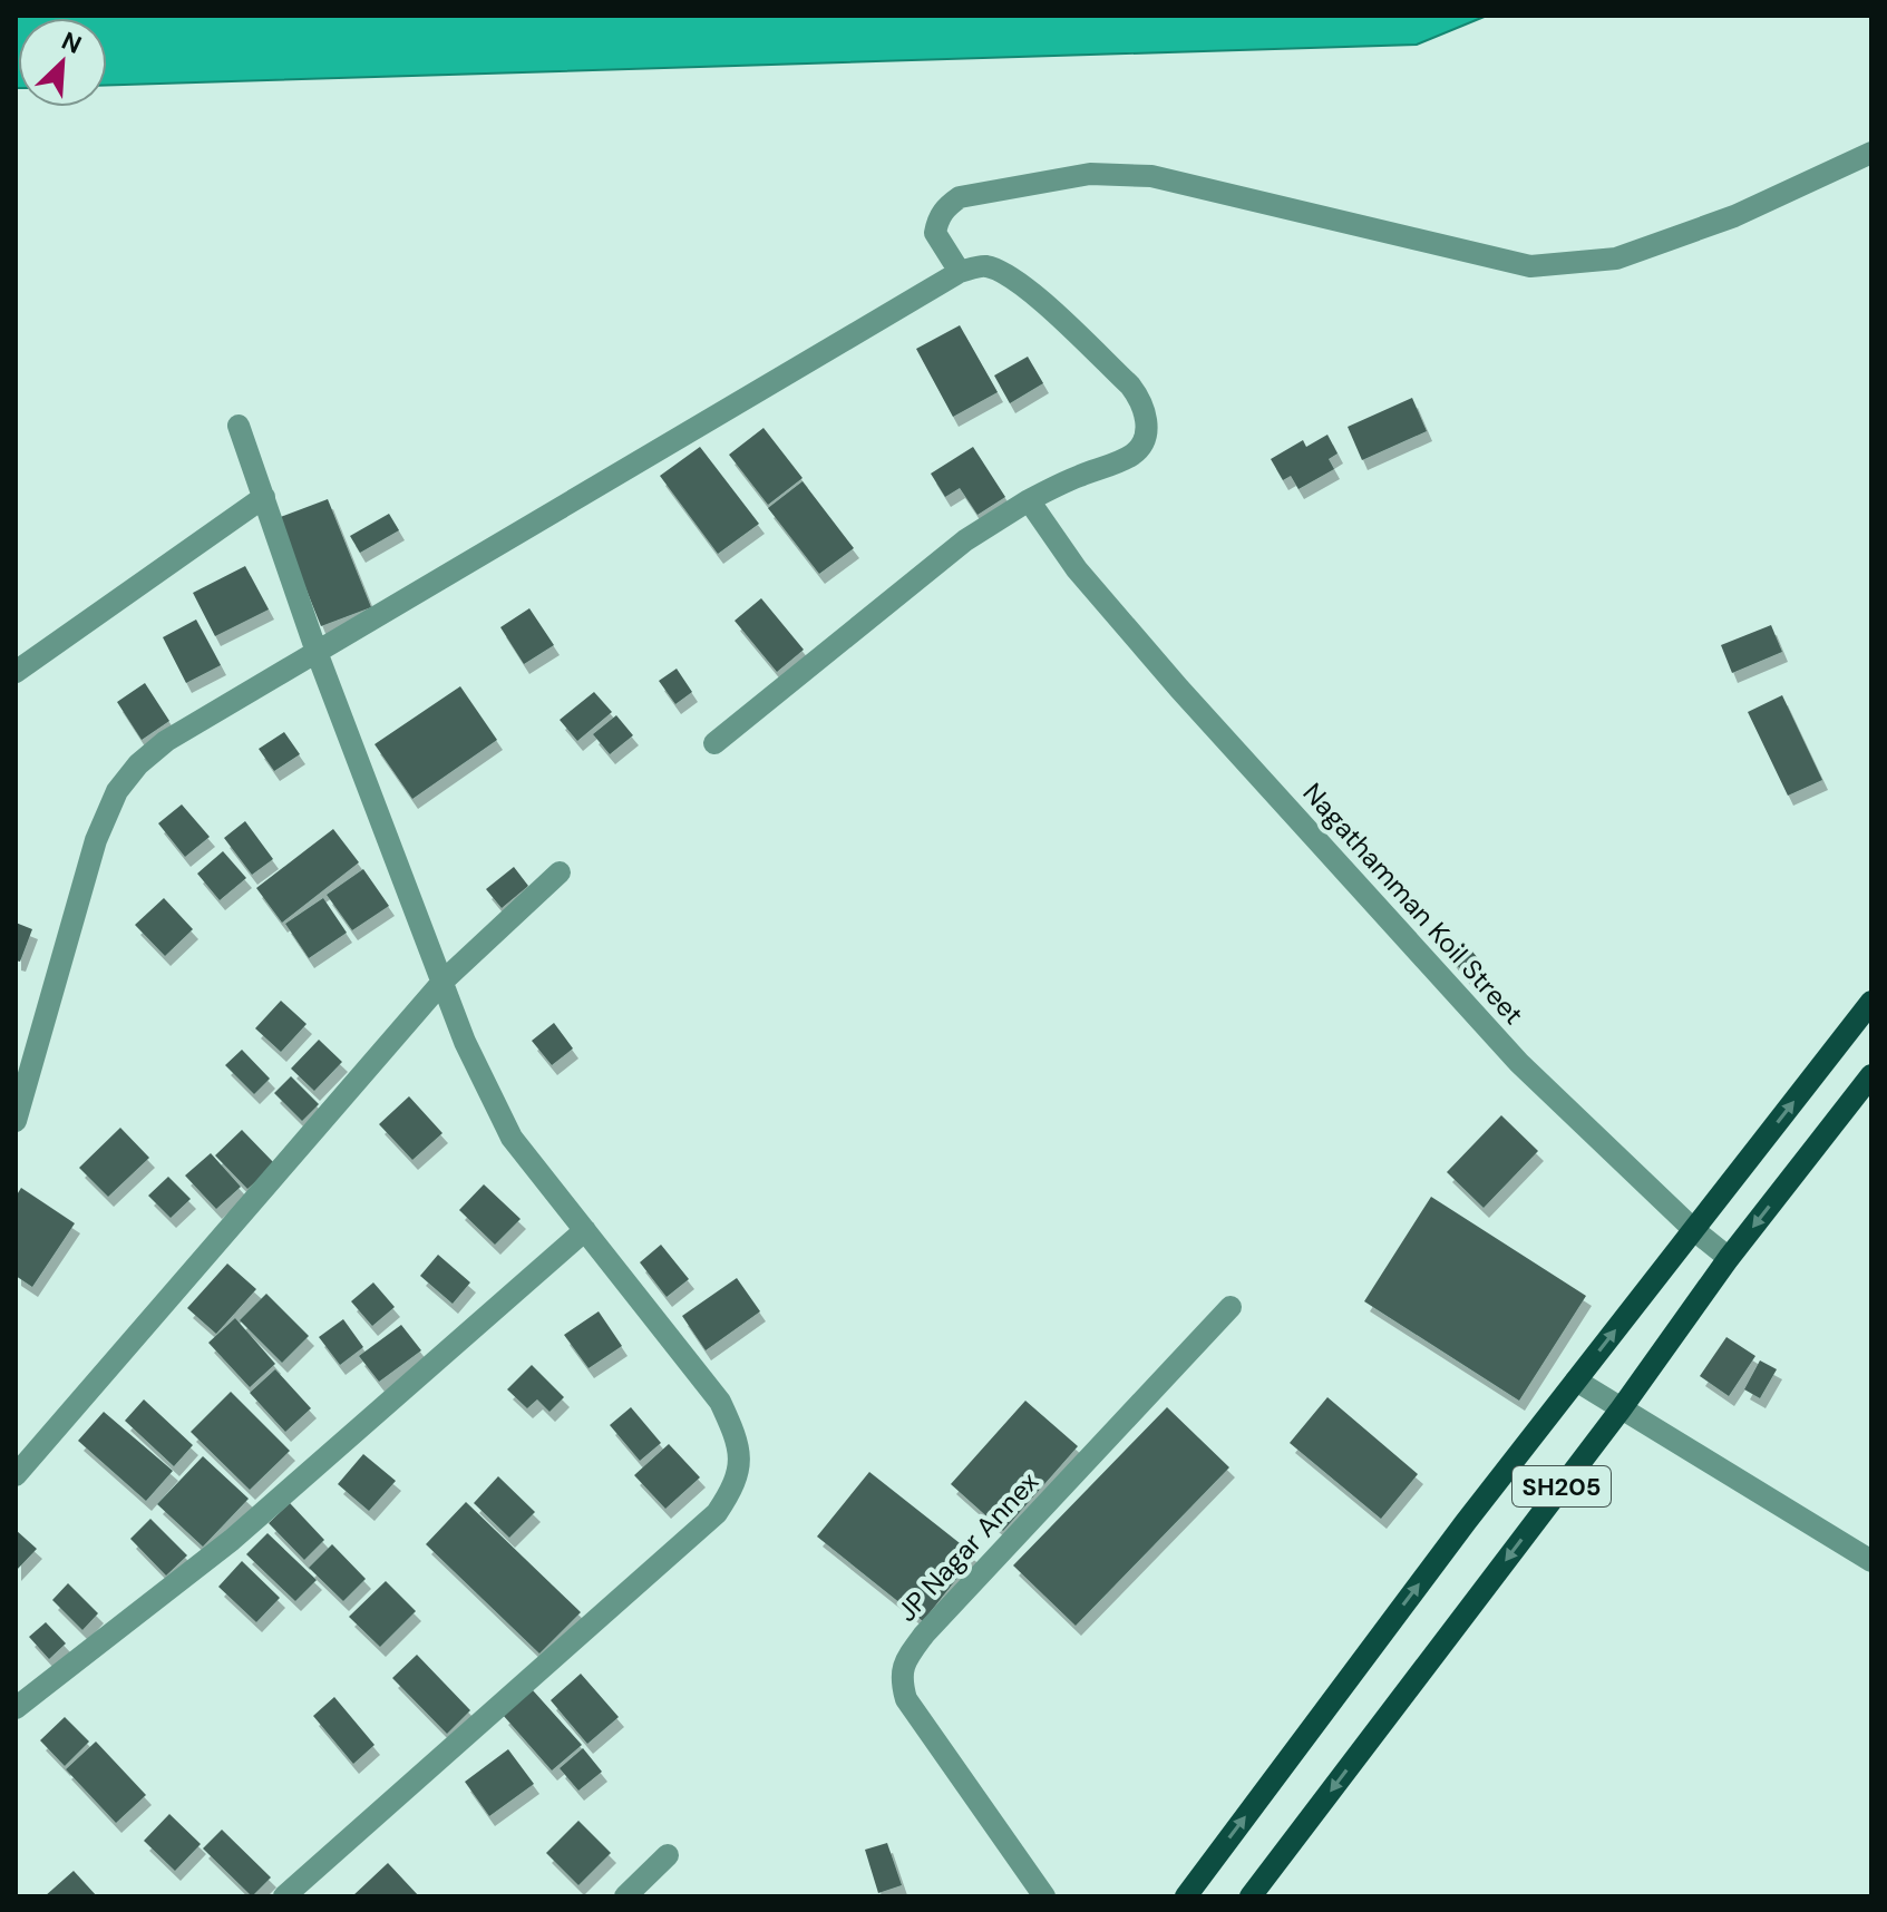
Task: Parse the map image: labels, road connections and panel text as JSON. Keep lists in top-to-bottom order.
{
  "streets": {
    "main road": ["SH205"],
    "street": ["Nagathamman Koil Street", "JP Nagar Annex"]
  },
  "crossings": [
    ["Nagathamman Koil Street", "SH205"]
  ],
  "north": "top right"
}
